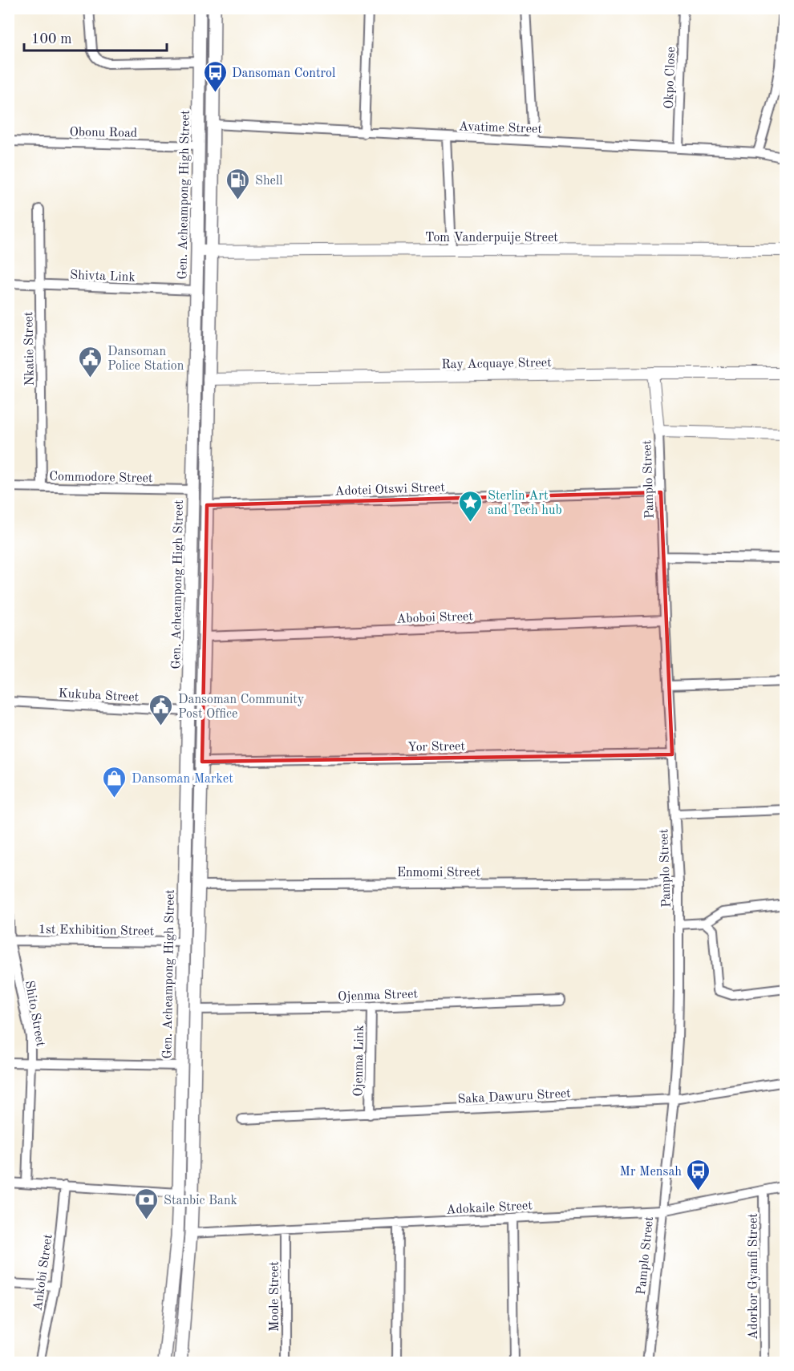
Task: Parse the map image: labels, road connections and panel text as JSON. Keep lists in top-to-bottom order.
{
  "streets": {
    "main road": ["Gen. Acheampong High Street"],
    "street": [
      "Okpo Close",
      "Avatime Street",
      "Obonu Road",
      "Tom Vanderpuije Street",
      "Shivta Link",
      "Nkatie Street",
      "Ray Acquaye Street",
      "Commodore Street",
      "Pamplo Street",
      "Adotei Otswi Street",
      "Aboboi Street",
      "Kukuba Street",
      "Yor Street",
      "Enmomi Street",
      "1st Exhibition Street",
      "Ojenma Street",
      "Shito Street",
      "Ojenma Link",
      "Saka Dawuru Street",
      "Adokaile Street",
      "Ankobi Street",
      "Adorkor Gyamfi Street",
      "Moole Street"
    ]
  },
  "crossings": [
    ["Okpo Close", "Avatime Street"],
    ["Obonu Road", "Gen. Acheampong High Street"],
    ["Gen. Acheampong High Street", "Tom Vanderpuije Street"],
    ["Gen. Acheampong High Street", "Shivta Link"],
    ["Gen. Acheampong High Street", "Commodore Street"],
    ["Gen. Acheampong High Street", "Kukuba Street"],
    ["Gen. Acheampong High Street", "1st Exhibition Street"],
    ["Shivta Link", "Nkatie Street"],
    ["Nkatie Street", "Commodore Street"],
    ["Ray Acquaye Street", "Pamplo Street"],
    ["Pamplo Street", "Adotei Otswi Street"],
    ["Pamplo Street", "Aboboi Street"],
    ["Pamplo Street", "Yor Street"],
    ["Pamplo Street", "Enmomi Street"],
    ["Pamplo Street", "Saka Dawuru Street"],
    ["Pamplo Street", "Adokaile Street"],
    ["1st Exhibition Street", "Shito Street"],
    ["Ojenma Street", "Ojenma Link"],
    ["Ojenma Link", "Saka Dawuru Street"],
    ["Adokaile Street", "Adorkor Gyamfi Street"],
    ["Adokaile Street", "Moole Street"]
  ],
  "places": {
    "bus stop": ["Dansoman Control", "Mr Mensah"],
    "fuel station": ["Shell"],
    "public building": ["Dansoman Police Station", "Dansoman Community Post Office"],
    "place": ["Sterlin Art and Tech hub"],
    "shop": ["Dansoman Market"],
    "bank": ["Stanbic Bank"]
  },
  "scale_bar": "100 m"
}
